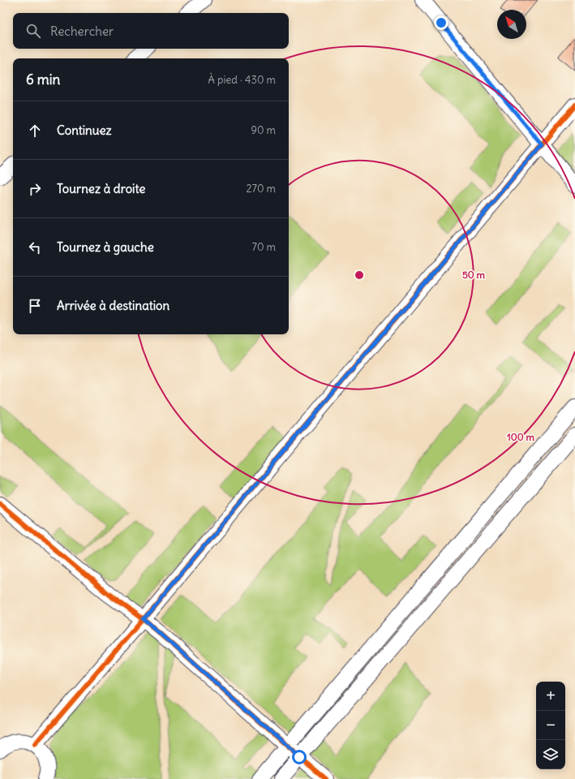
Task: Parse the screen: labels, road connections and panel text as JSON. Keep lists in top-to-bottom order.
{
  "north": "top left",
  "page": {
    "search": "Rechercher",
    "heading": ["6 min", "À pied · 430 m"],
    "list": [
      ["Continuez", "90 m"],
      ["Tournez à droite", "270 m"],
      ["Tournez à gauche", "70 m"],
      "Arrivée à destination"
    ],
    "map_buttons": ["+", "−"]
  },
  "rings": ["50 m", "100 m"]
}
